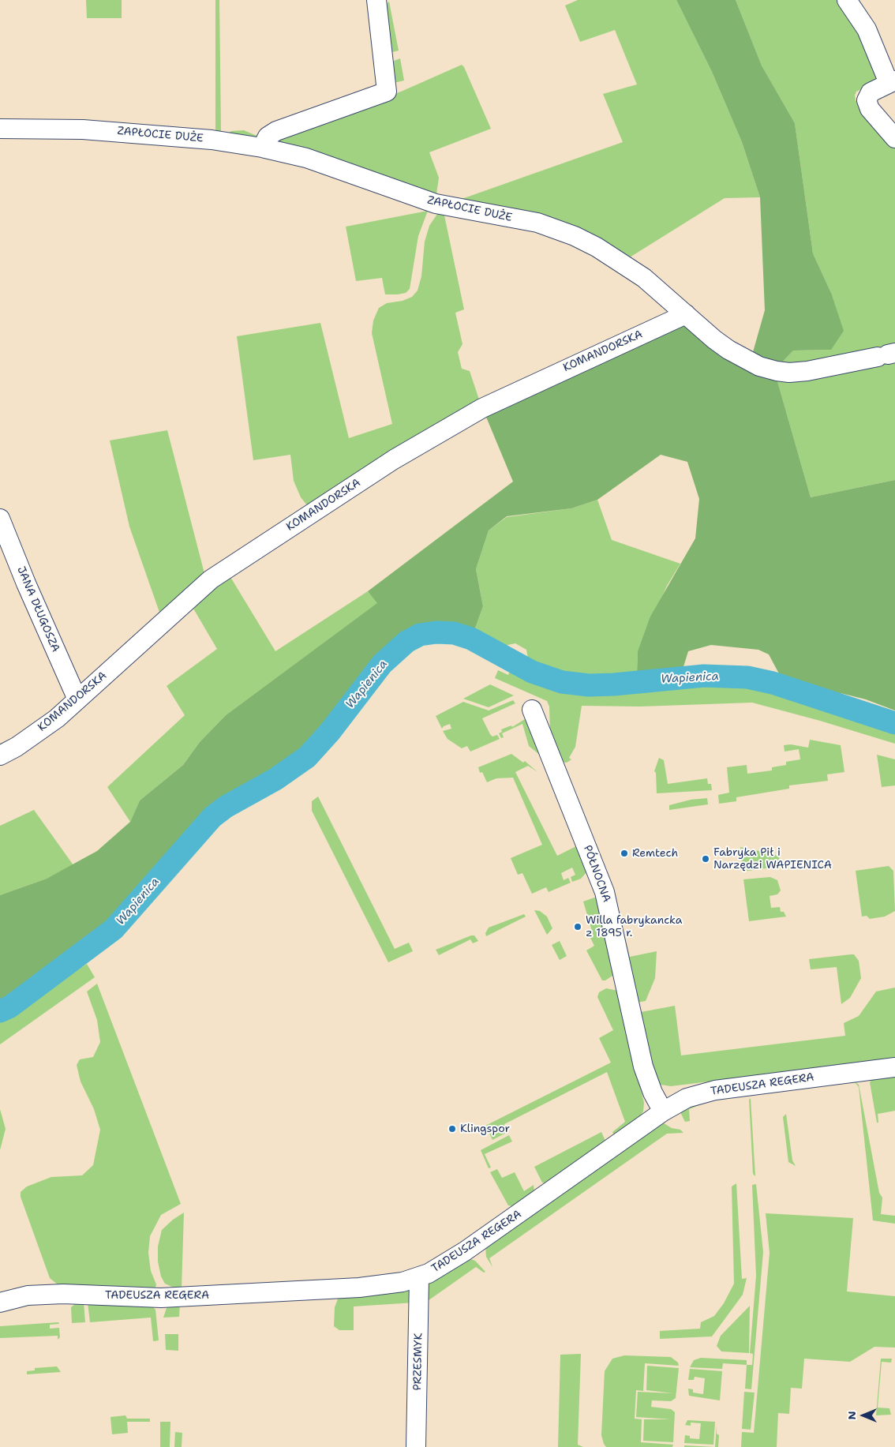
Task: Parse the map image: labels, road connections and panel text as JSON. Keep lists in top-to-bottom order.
{
  "streets": {
    "street": [
      "ZAPŁOCIE DUŻE",
      "KOMANDORSKA",
      "JANA DŁUGOSZA",
      "PÓŁNOCNA",
      "TADEUSZA REGERA",
      "PRZESMYK"
    ]
  },
  "crossings": [
    ["ZAPŁOCIE DUŻE", "KOMANDORSKA"],
    ["KOMANDORSKA", "JANA DŁUGOSZA"],
    ["PÓŁNOCNA", "TADEUSZA REGERA"],
    ["TADEUSZA REGERA", "PRZESMYK"]
  ],
  "water": ["Wapienica"],
  "places": [
    "Remtech",
    "Fabryka Pił i Narzędzi WAPIENICA",
    "Willa fabrykancka z 1895 r.",
    "Klingspor"
  ],
  "north": "left"
}
